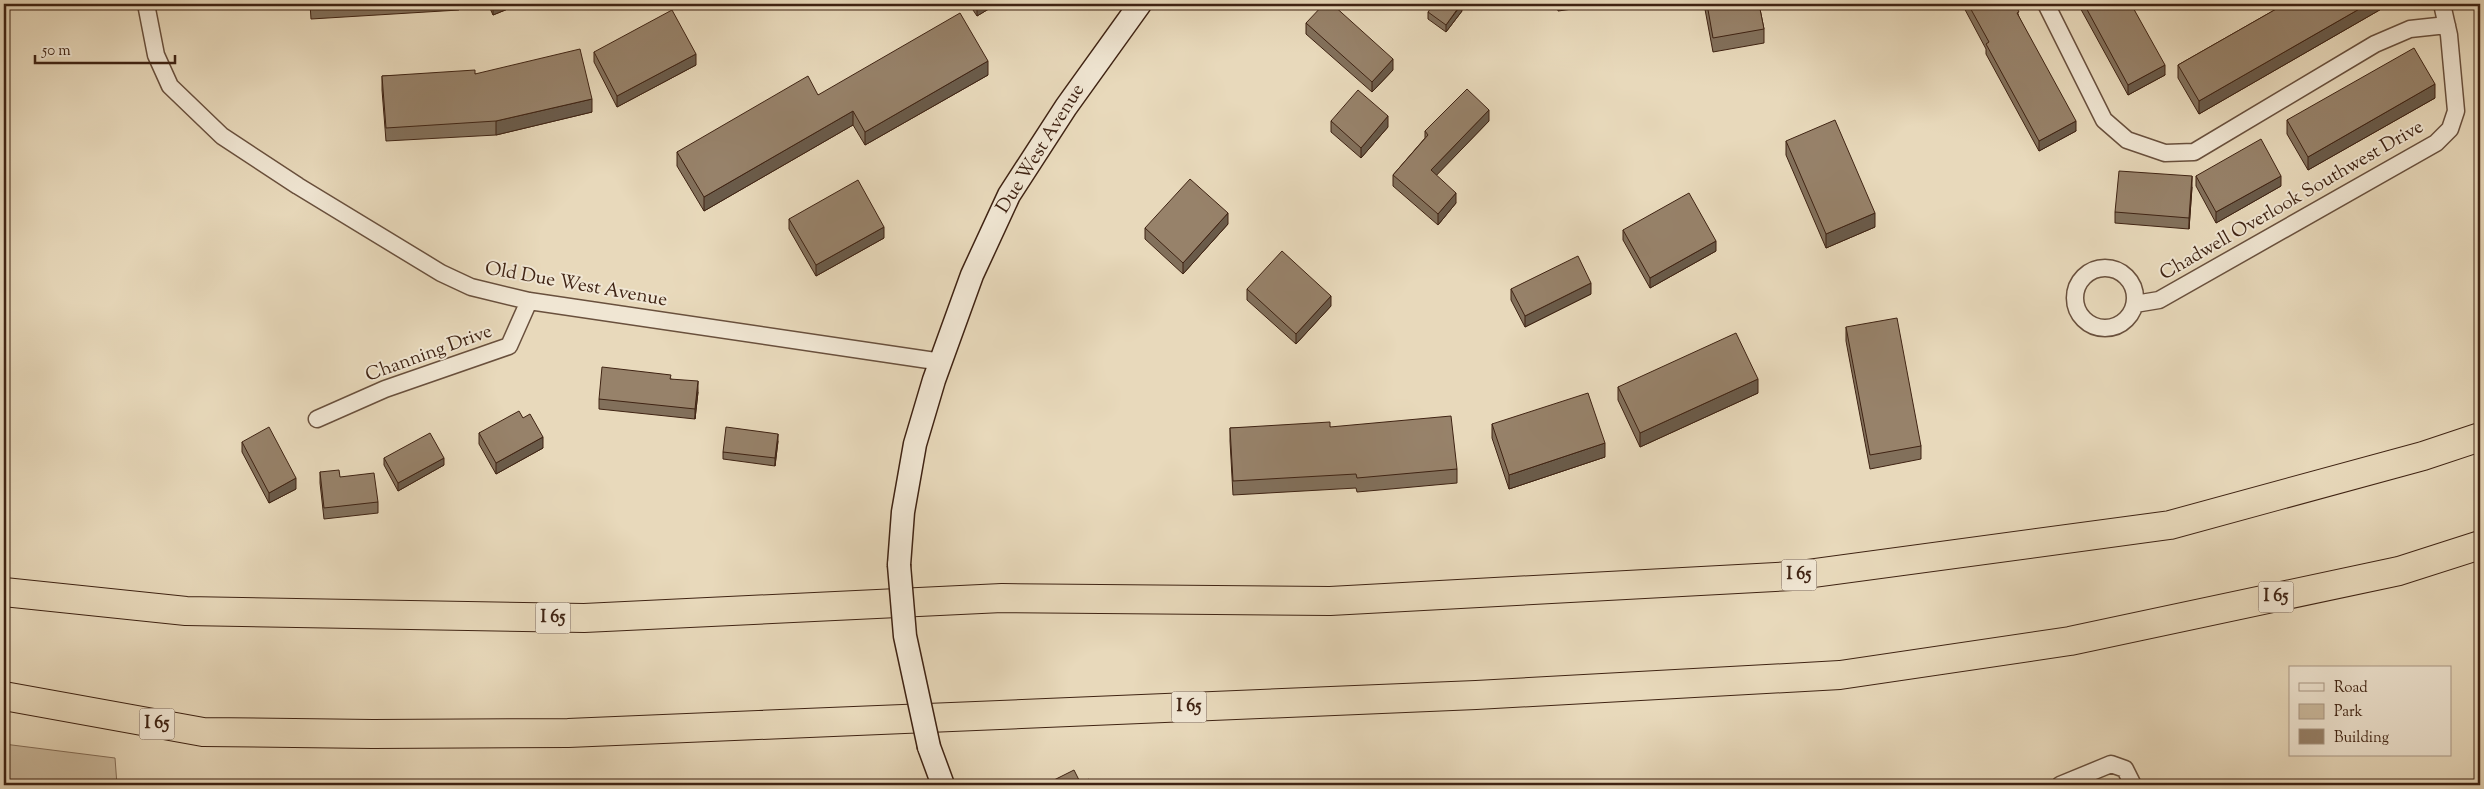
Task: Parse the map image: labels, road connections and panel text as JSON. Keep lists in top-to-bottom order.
{
  "streets": {
    "highway": ["I 65"],
    "main road": ["Due West Avenue"],
    "street": ["Chadwell Overlook Southwest Drive", "Old Due West Avenue", "Channing Drive"]
  },
  "crossings": [
    ["Due West Avenue", "Old Due West Avenue"],
    ["Old Due West Avenue", "Channing Drive"]
  ],
  "legend": ["Road", "Park", "Building"],
  "scale_bar": "50 m"
}
